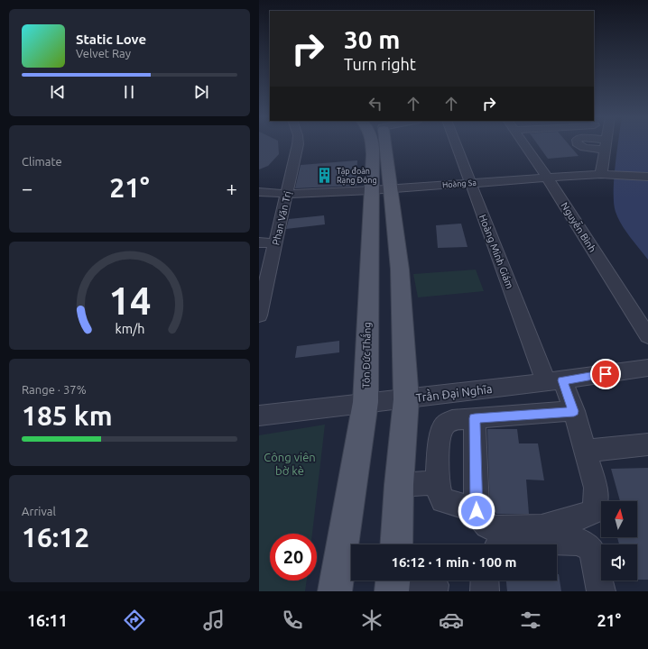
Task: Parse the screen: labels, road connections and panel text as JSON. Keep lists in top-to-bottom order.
{
  "streets": {
    "main road": ["Tôn Đức Thắng"],
    "street": [
      "Hoàng Sa",
      "Phan Văn Trị",
      "Nguyễn Bình",
      "Hoàng Minh Giám",
      "Trần Đại Nghĩa"
    ]
  },
  "crossings": [
    ["Hoàng Sa", "Phan Văn Trị"],
    ["Hoàng Sa", "Nguyễn Bình"],
    ["Hoàng Sa", "Hoàng Minh Giám"],
    ["Hoàng Sa", "Tôn Đức Thắng"],
    ["Hoàng Minh Giám", "Trần Đại Nghĩa"],
    ["Tôn Đức Thắng", "Trần Đại Nghĩa"]
  ],
  "parks": ["Công viên bờ kè"],
  "places": {
    "building": ["Tập đoàn Rạng Đông"]
  },
  "north": "top",
  "page": {
    "turn": ["30 m", "Turn right"],
    "song": ["Static Love", "Velvet Ray"],
    "tile": [
      "Climate",
      ["Range · 37%", "185 km"],
      ["Arrival", "16:12"]
    ],
    "heat": ["−", "21°", "+"],
    "limit": "20",
    "trip": "16:12 · 1 min · 100 m",
    "tabs": ["16:11", "21°"],
    "gauge": ["14", "km/h"]
  }
}
